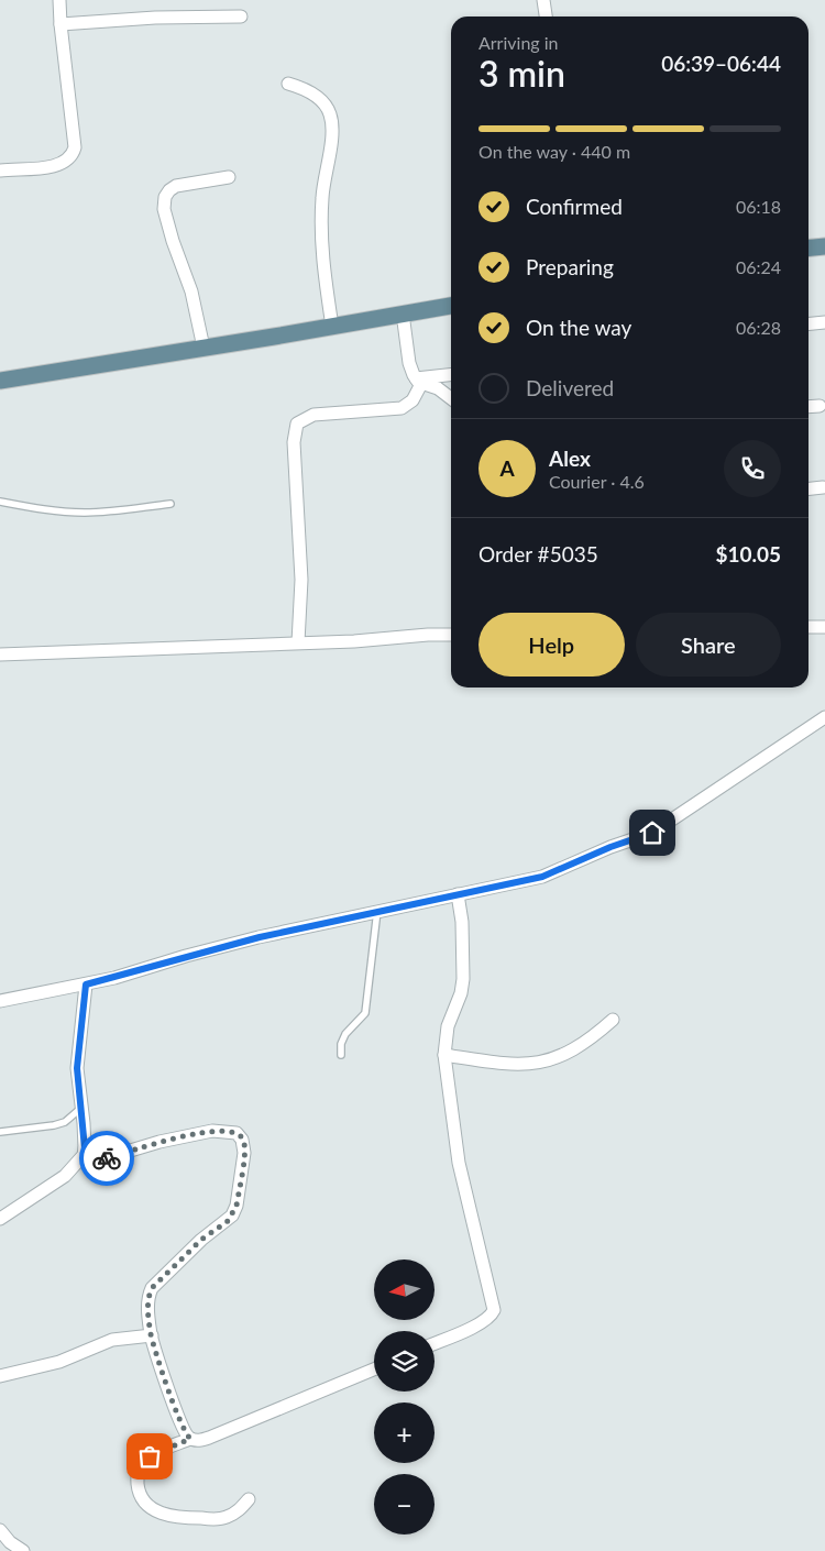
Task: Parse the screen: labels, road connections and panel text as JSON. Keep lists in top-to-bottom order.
{
  "north": "left",
  "page": {
    "heading": ["3 min", "Arriving in", "06:39–06:44"],
    "panel": [
      "Alex",
      "Courier · 4.6",
      "Order #5035",
      "$10.05"
    ],
    "bar": "On the way · 440 m",
    "list": [
      ["Confirmed", "06:18"],
      ["Preparing", "06:24"],
      ["On the way", "06:28"],
      "Delivered"
    ],
    "round": "A",
    "buttons": ["Help", "Share"],
    "map_buttons": ["+", "−"]
  }
}
